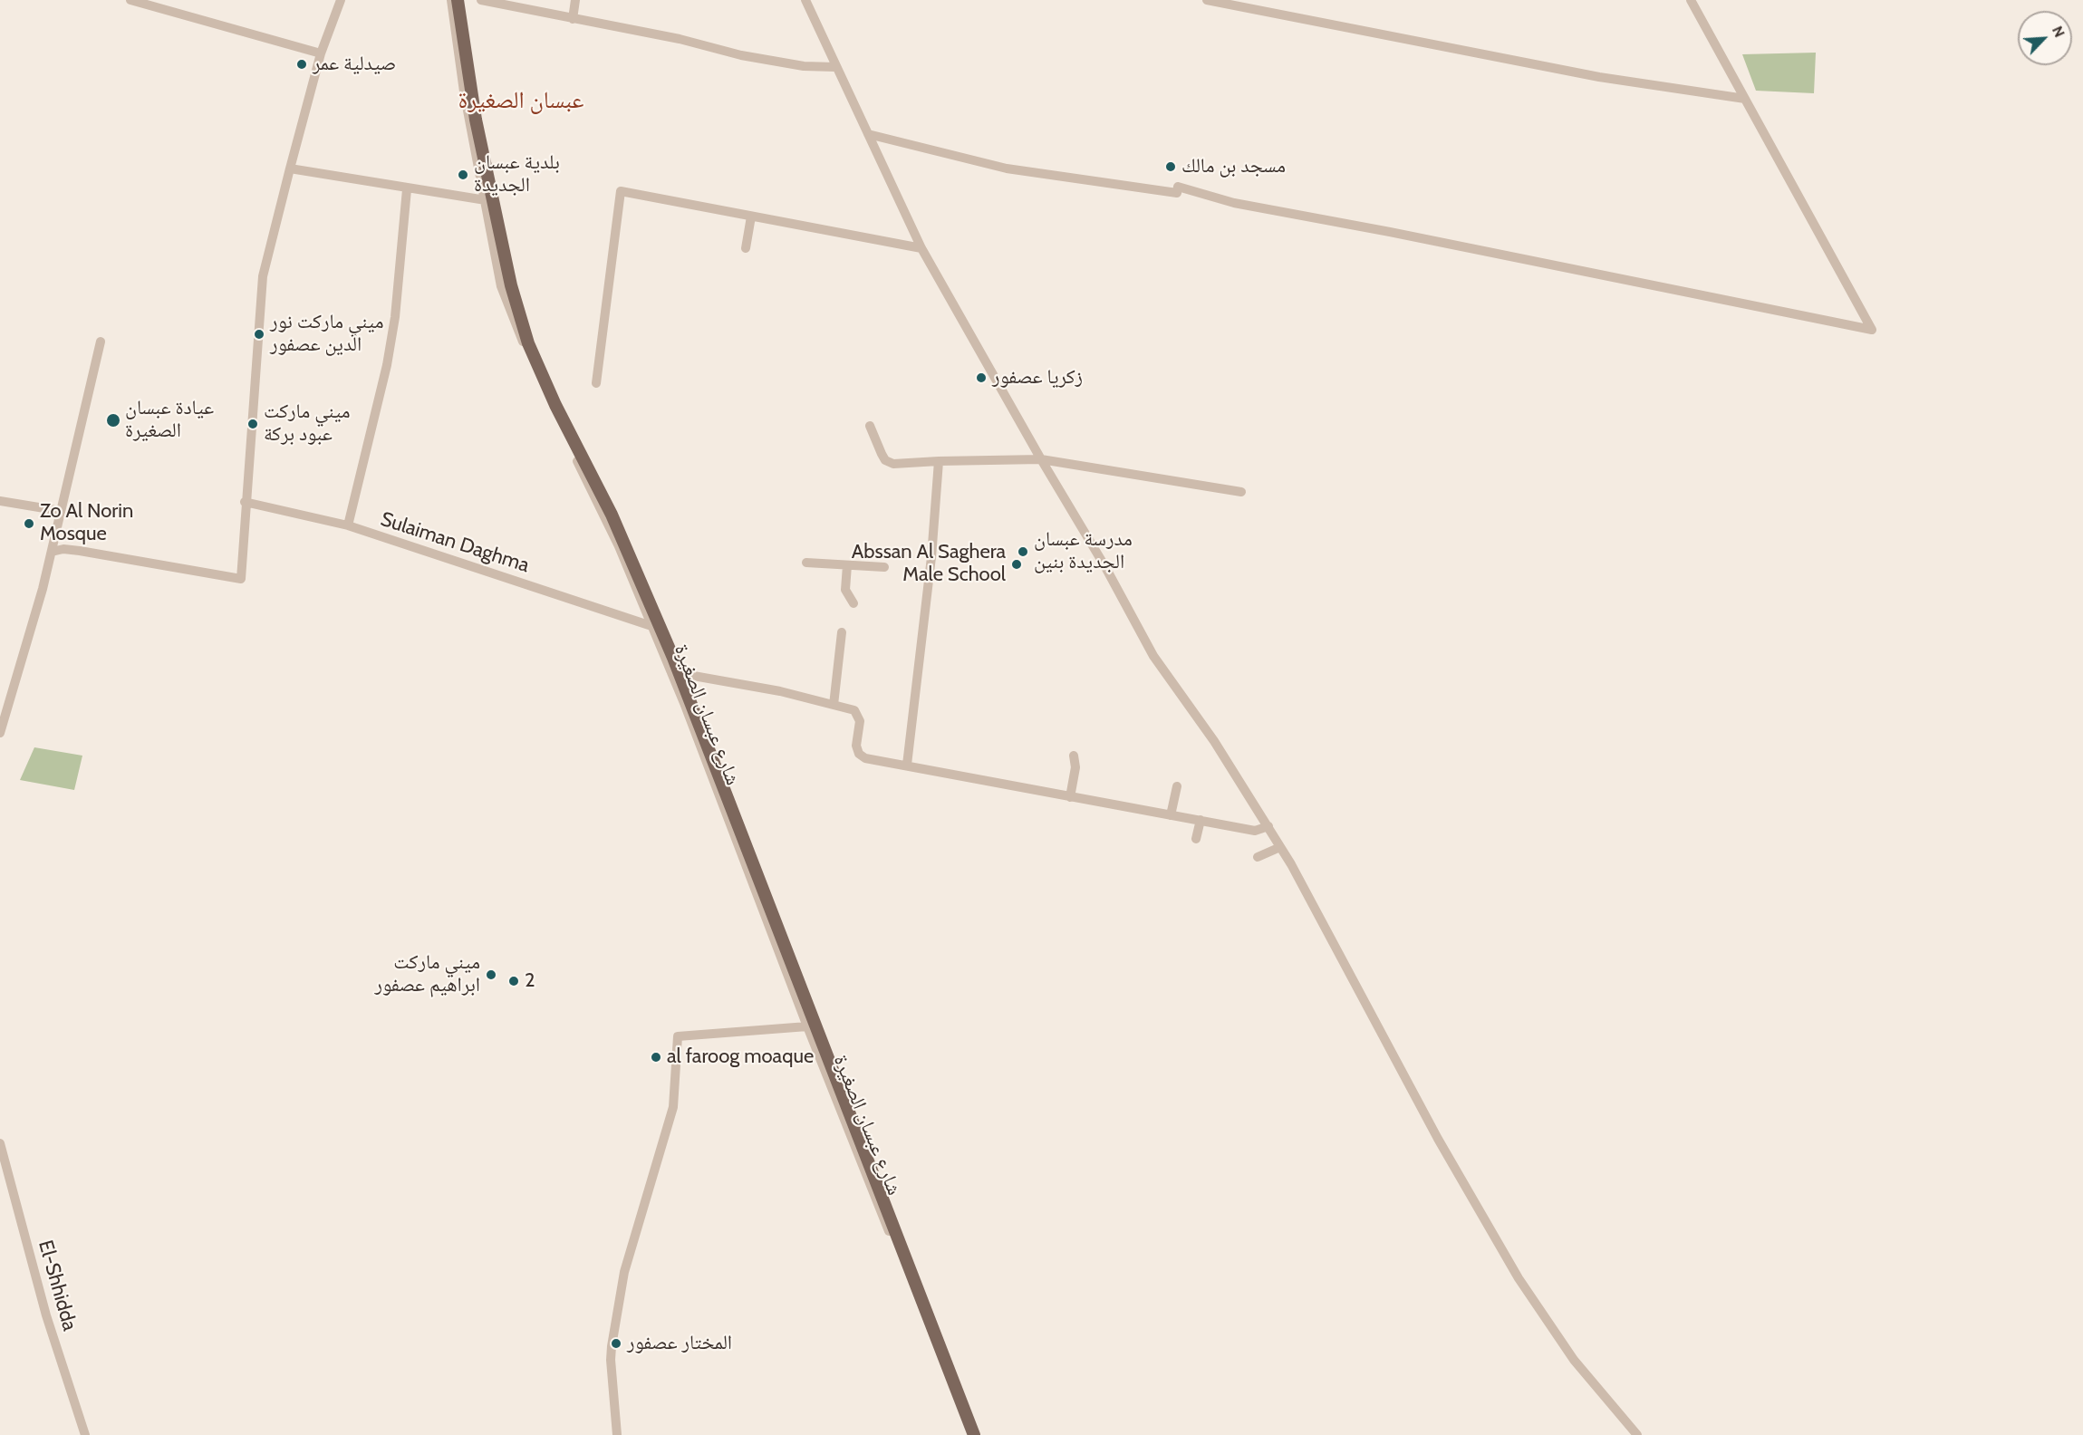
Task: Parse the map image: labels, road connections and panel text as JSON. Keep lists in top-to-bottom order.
{
  "streets": {
    "main road": ["شارع عبسان الصغيرة"],
    "street": ["Sulaiman Daghma", "El-Shhidda"]
  },
  "crossings": [
    ["Sulaiman Daghma", "شارع عبسان الصغيرة"]
  ],
  "districts": ["عبسان الصغيرة"],
  "places": [
    "صيدلية عمر",
    "مسجد بن مالك",
    "بلدية عبسان الجديدة",
    "ميني ماركت نور الدين عصفور",
    "زكريا عصفور",
    "عيادة عبسان الصغيرة",
    "ميني ماركت عبود بركة",
    "Zo Al Norin Mosque",
    "مدرسة عبسان الجديدة بنين",
    "Abssan Al Saghera Male School",
    "ميني ماركت ابراهيم عصفور",
    "2",
    "al faroog moaque",
    "المختار عصفور"
  ],
  "north": "top right"
}
